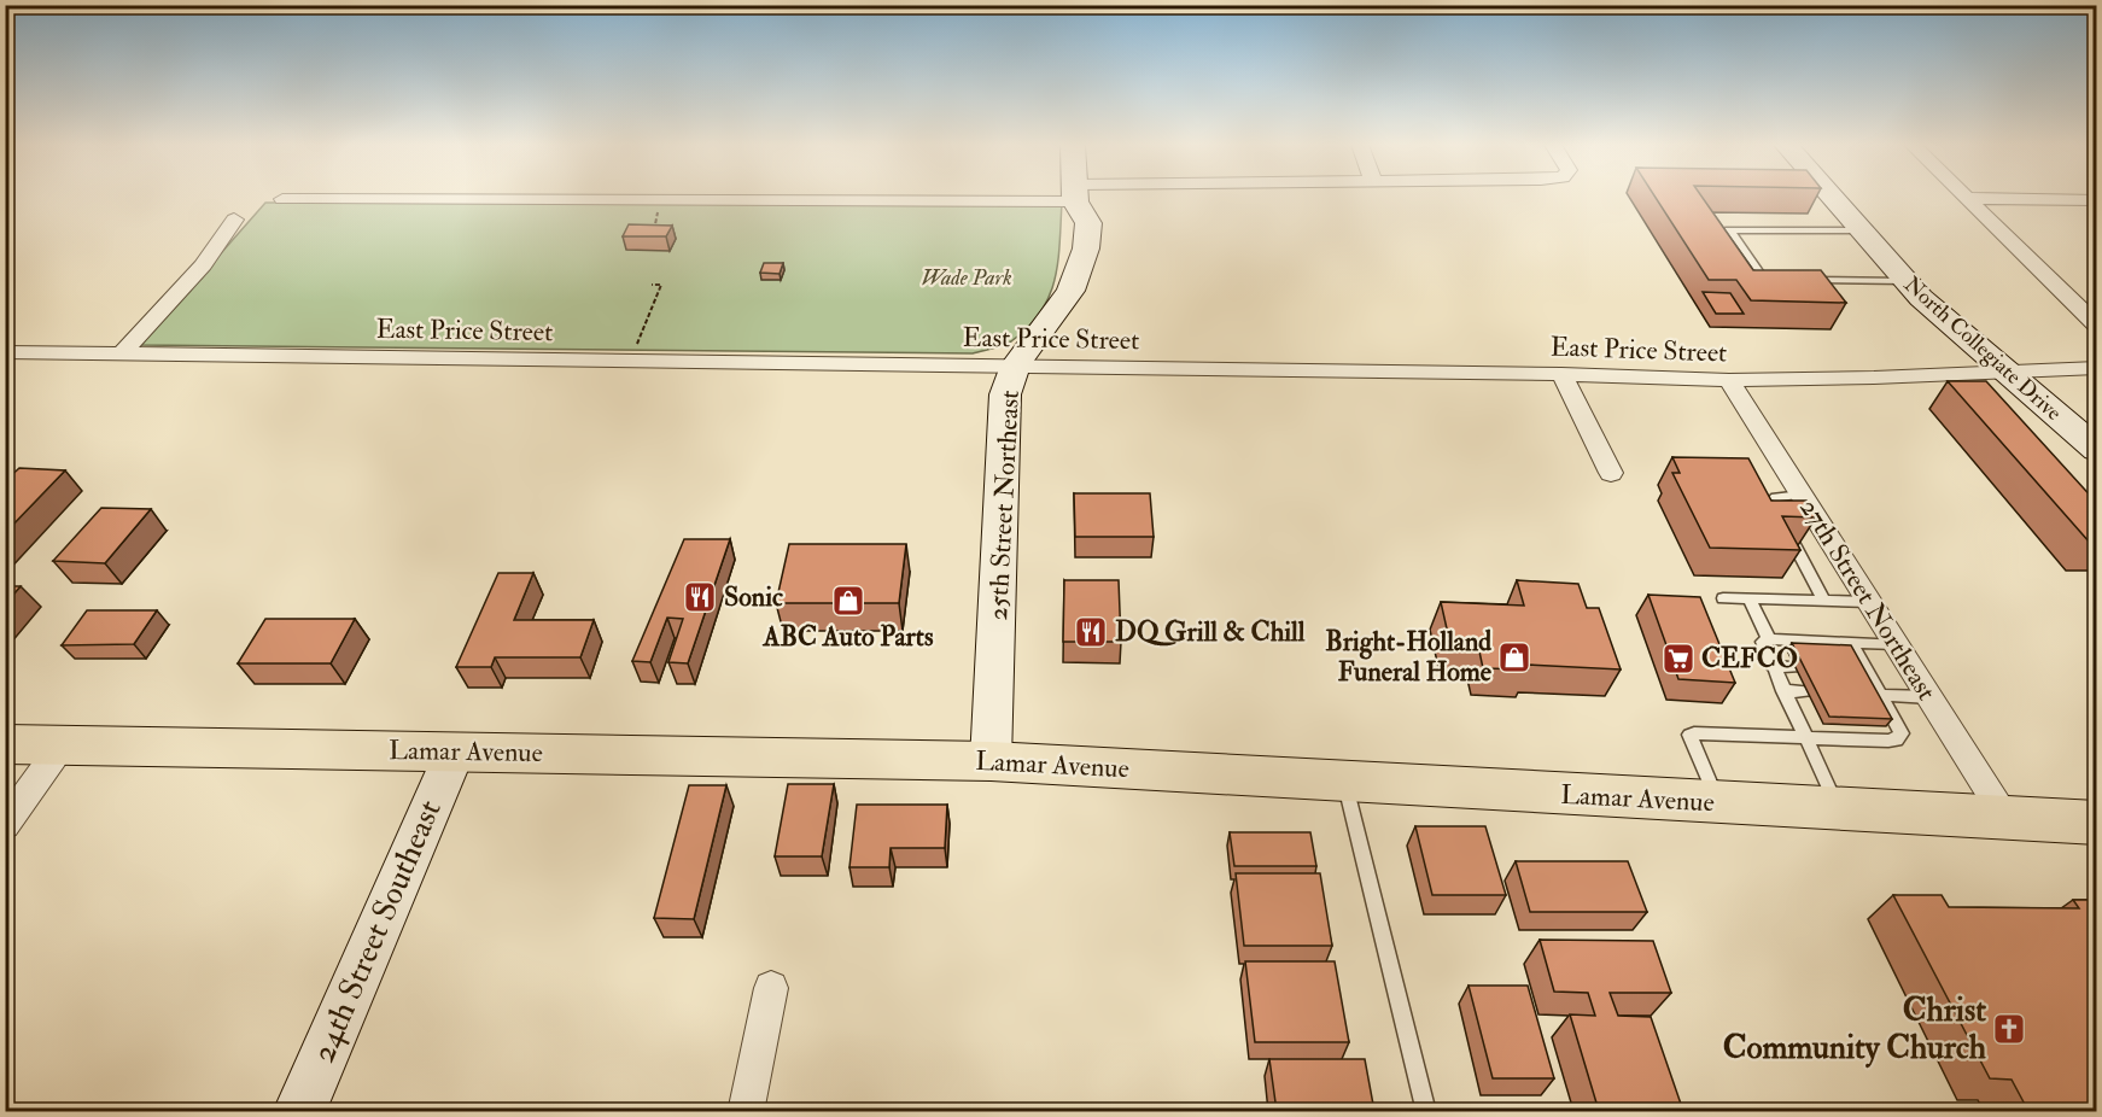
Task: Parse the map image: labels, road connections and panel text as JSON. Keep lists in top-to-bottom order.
{
  "streets": {
    "main road": ["Lamar Avenue"],
    "street": [
      "East Price Street",
      "North Collegiate Drive",
      "25th Street Northeast",
      "27th Street Northeast",
      "24th Street Southeast"
    ]
  },
  "crossings": [
    ["East Price Street", "North Collegiate Drive"],
    ["East Price Street", "25th Street Northeast"],
    ["East Price Street", "27th Street Northeast"],
    ["25th Street Northeast", "Lamar Avenue"],
    ["27th Street Northeast", "Lamar Avenue"],
    ["Lamar Avenue", "24th Street Southeast"]
  ],
  "parks": ["Wade Park"],
  "places": {
    "restaurant": ["Sonic", "DQ Grill & Chill"],
    "shop": ["ABC Auto Parts", "Bright-Holland Funeral Home"],
    "supermarket": ["CEFCO"],
    "church": ["Christ Community Church"]
  }
}
